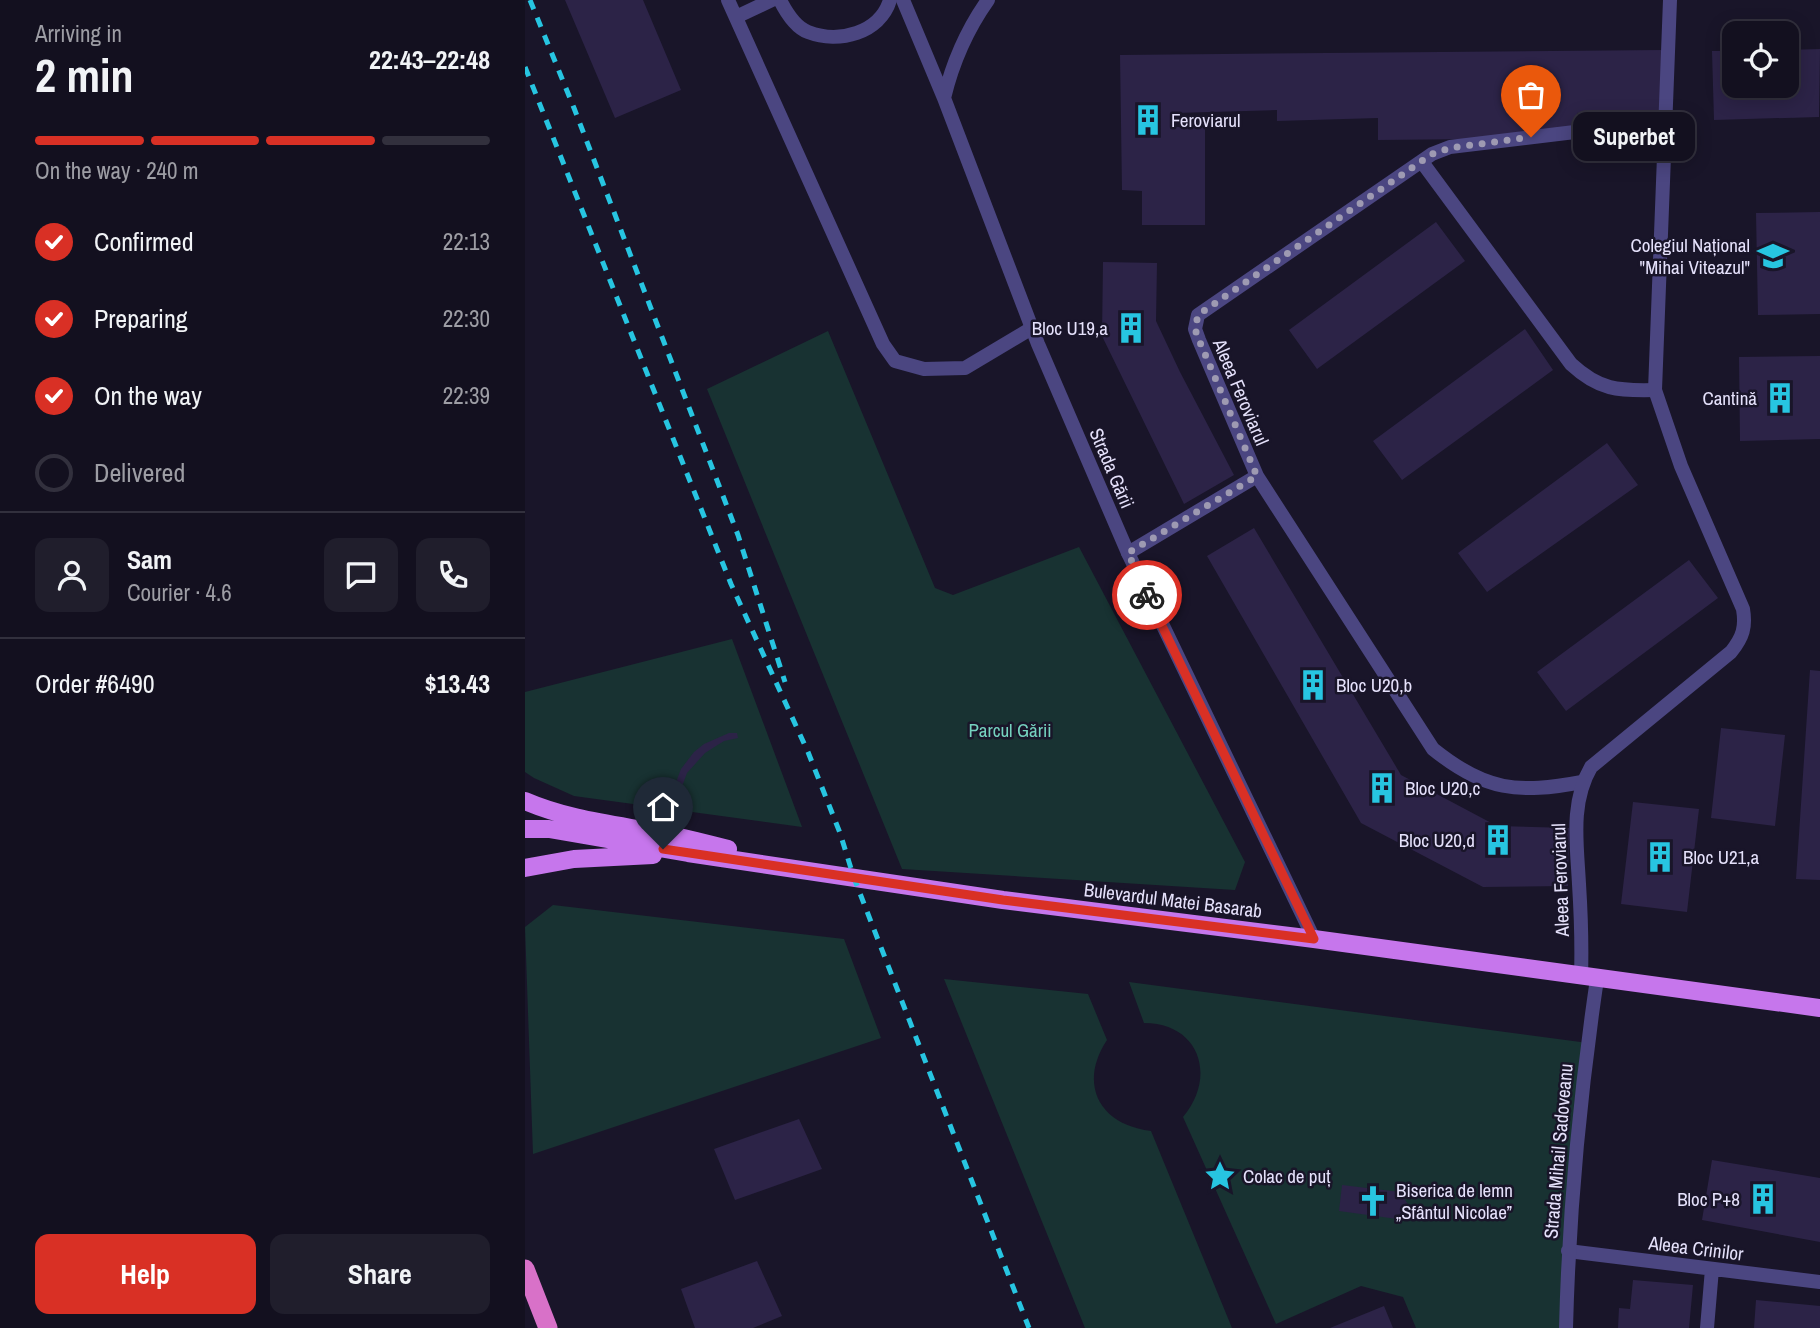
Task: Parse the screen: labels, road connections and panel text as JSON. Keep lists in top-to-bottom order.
{
  "streets": {
    "main road": ["Bulevardul Matei Basarab"],
    "street": [
      "Aleea Feroviarul",
      "Strada Gării",
      "Strada Mihail Sadoveanu",
      "Aleea Crinilor"
    ]
  },
  "crossings": [
    ["Aleea Feroviarul", "Bulevardul Matei Basarab"],
    ["Aleea Feroviarul", "Strada Mihail Sadoveanu"],
    ["Strada Gării", "Bulevardul Matei Basarab"],
    ["Bulevardul Matei Basarab", "Strada Mihail Sadoveanu"],
    ["Strada Mihail Sadoveanu", "Aleea Crinilor"]
  ],
  "parks": ["Parcul Gării"],
  "places": {
    "building": [
      "Feroviarul",
      "Bloc U19,a",
      "Cantină",
      "Bloc U20,b",
      "Bloc U20,c",
      "Bloc U20,d",
      "Bloc U21,a",
      "Bloc P+8"
    ],
    "other": ["Superbet"],
    "school or university": ["Colegiul Național \"Mihai Viteazul\""],
    "place": ["Colac de puț"],
    "church": ["Biserica de lemn „Sfântul Nicolae”"]
  },
  "page": {
    "heading": ["2 min", "Arriving in", "22:43–22:48"],
    "panel": [
      "Sam",
      "Courier · 4.6",
      "Order #6490",
      "$13.43"
    ],
    "bubble": "Superbet",
    "bar": "On the way · 240 m",
    "list": [
      ["Confirmed", "22:13"],
      ["Preparing", "22:30"],
      ["On the way", "22:39"],
      "Delivered"
    ],
    "buttons": ["Help", "Share"]
  }
}
